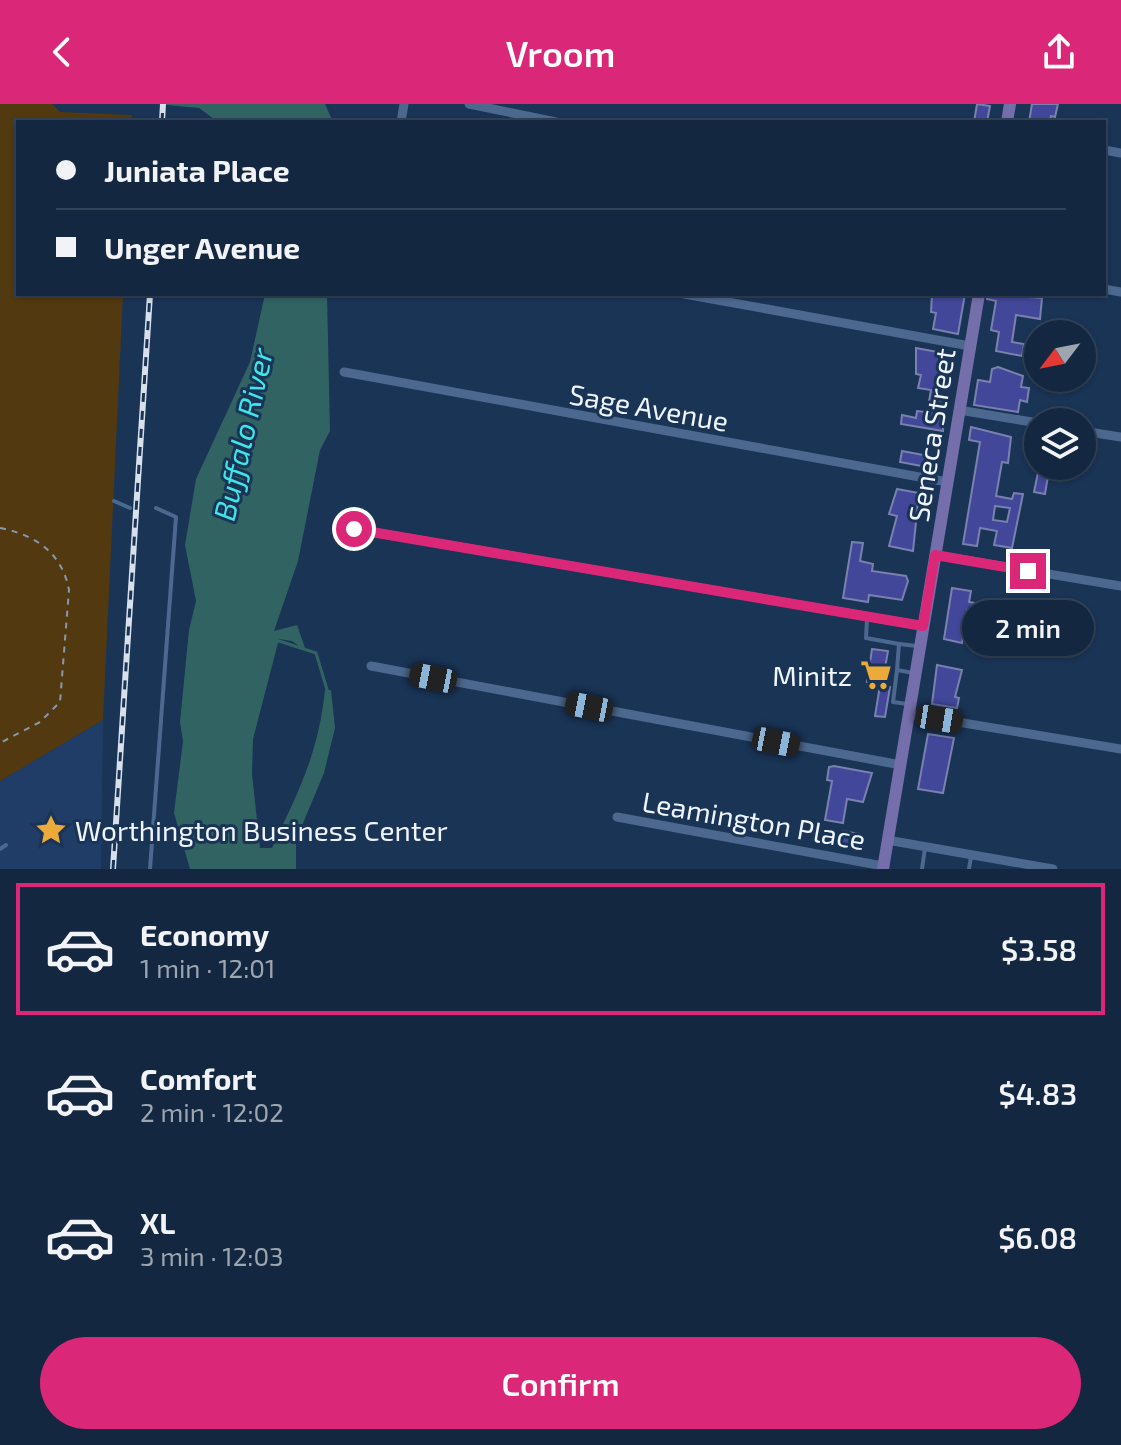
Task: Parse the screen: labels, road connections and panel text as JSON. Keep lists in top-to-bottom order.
{
  "streets": {
    "main road": ["Seneca Street"],
    "street": ["Sage Avenue", "Leamington Place"]
  },
  "crossings": [
    ["Sage Avenue", "Seneca Street"],
    ["Seneca Street", "Leamington Place"]
  ],
  "water": ["Buffalo River"],
  "places": {
    "supermarket": ["Minitz"],
    "place": ["Worthington Business Center"]
  },
  "north": "bottom left",
  "page": {
    "header": "Vroom",
    "banner": ["Juniata Place", "Unger Avenue"],
    "bubble": "2 min",
    "list": [
      {
        "name": "Economy",
        "note": "1 min · 12:01",
        "value": "$3.58"
      },
      {
        "name": "Comfort",
        "note": "2 min · 12:02",
        "value": "$4.83"
      },
      {
        "name": "XL",
        "note": "3 min · 12:03",
        "value": "$6.08"
      }
    ],
    "buttons": "Confirm"
  }
}
